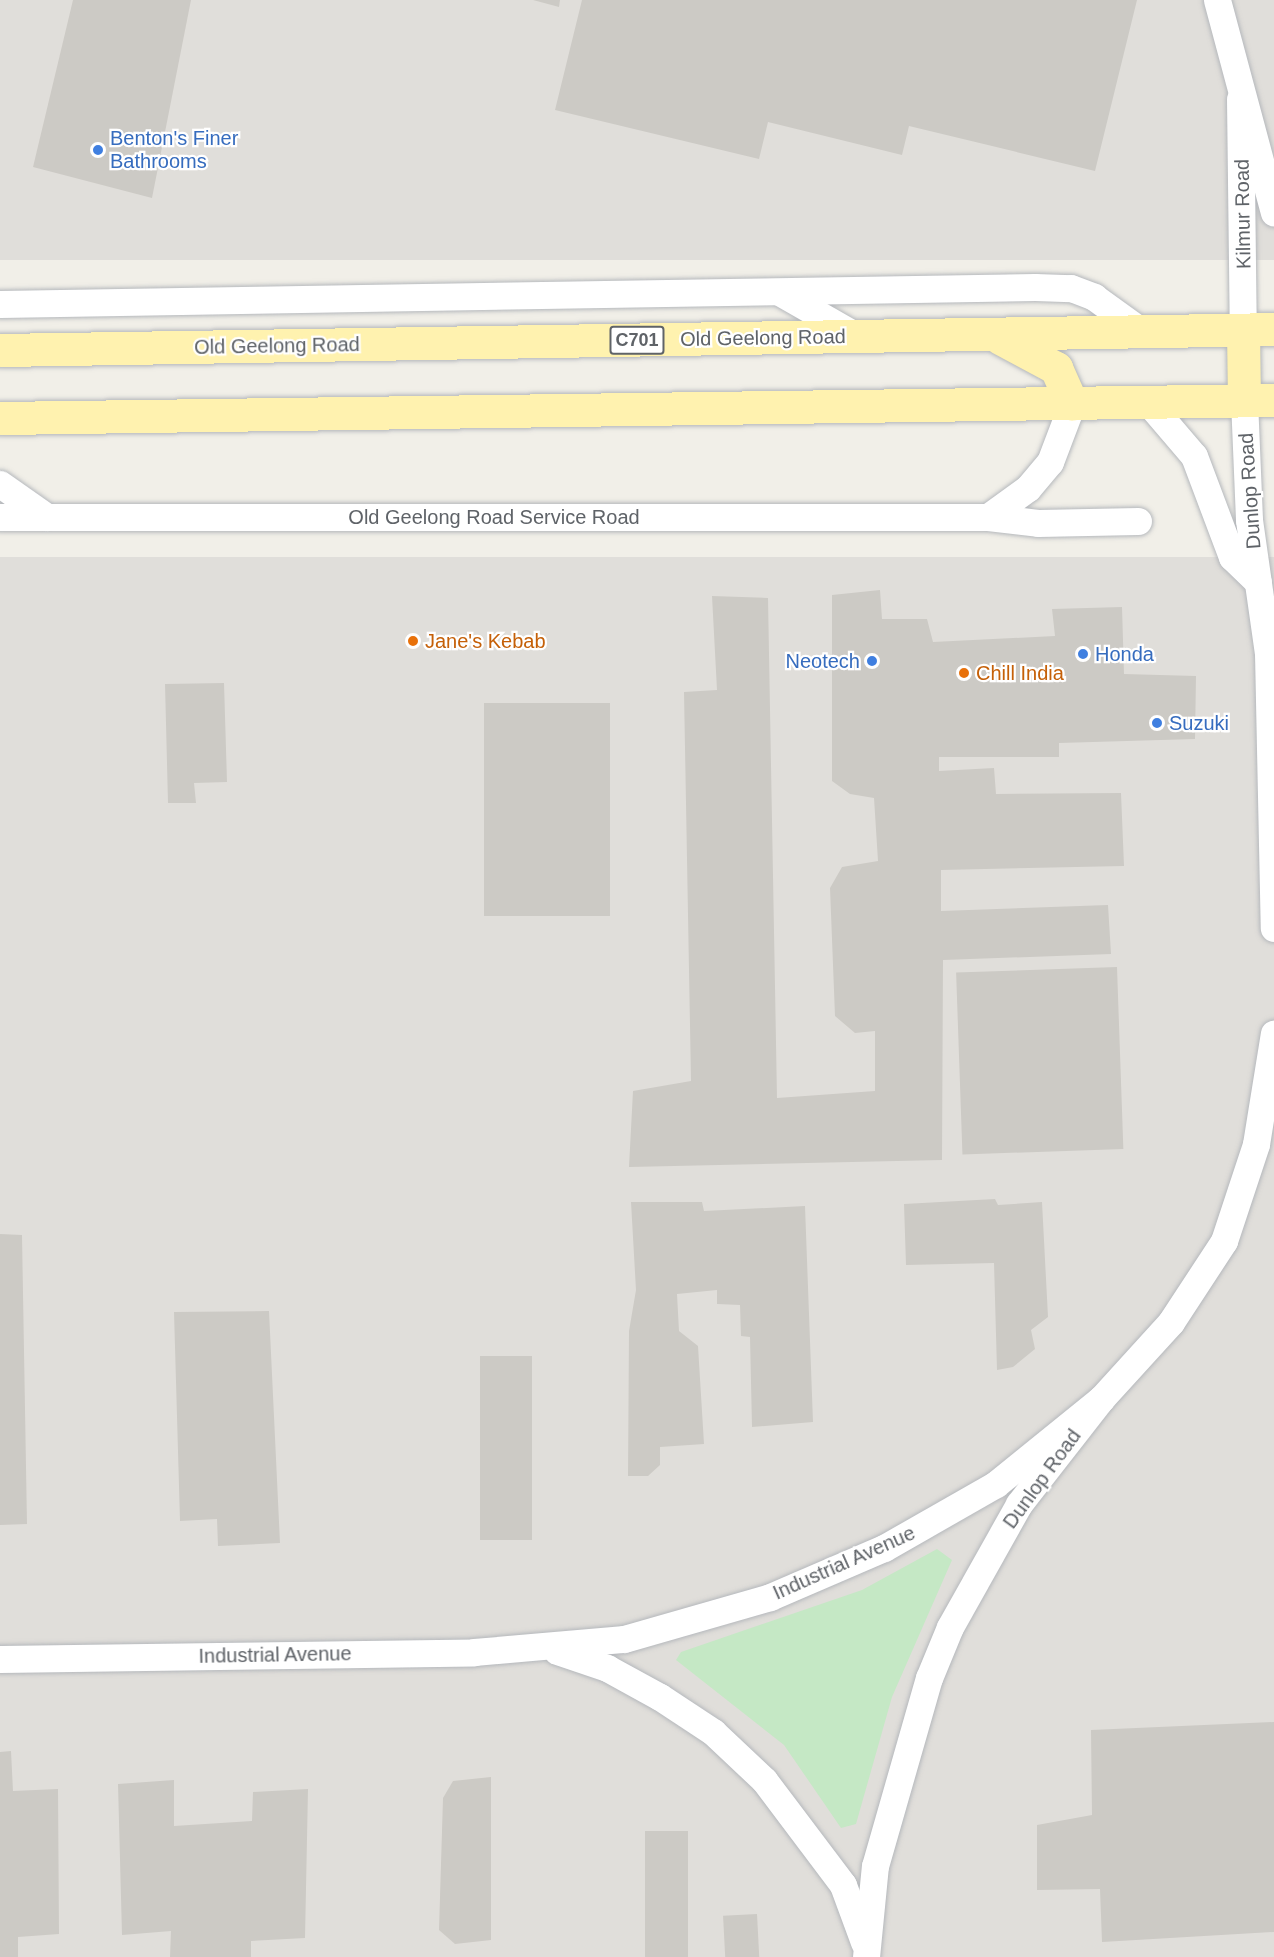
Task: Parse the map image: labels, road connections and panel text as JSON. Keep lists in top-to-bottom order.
{
  "streets": {
    "main road": ["Old Geelong Road", "C701"],
    "street": [
      "Kilmur Road",
      "Dunlop Road",
      "Old Geelong Road Service Road",
      "Industrial Avenue"
    ]
  },
  "crossings": [
    ["Kilmur Road", "Old Geelong Road"],
    ["Dunlop Road", "Industrial Avenue"]
  ],
  "places": [
    "Benton's Finer Bathrooms",
    "Jane's Kebab",
    "Honda",
    "Neotech",
    "Chill India",
    "Suzuki"
  ]
}
